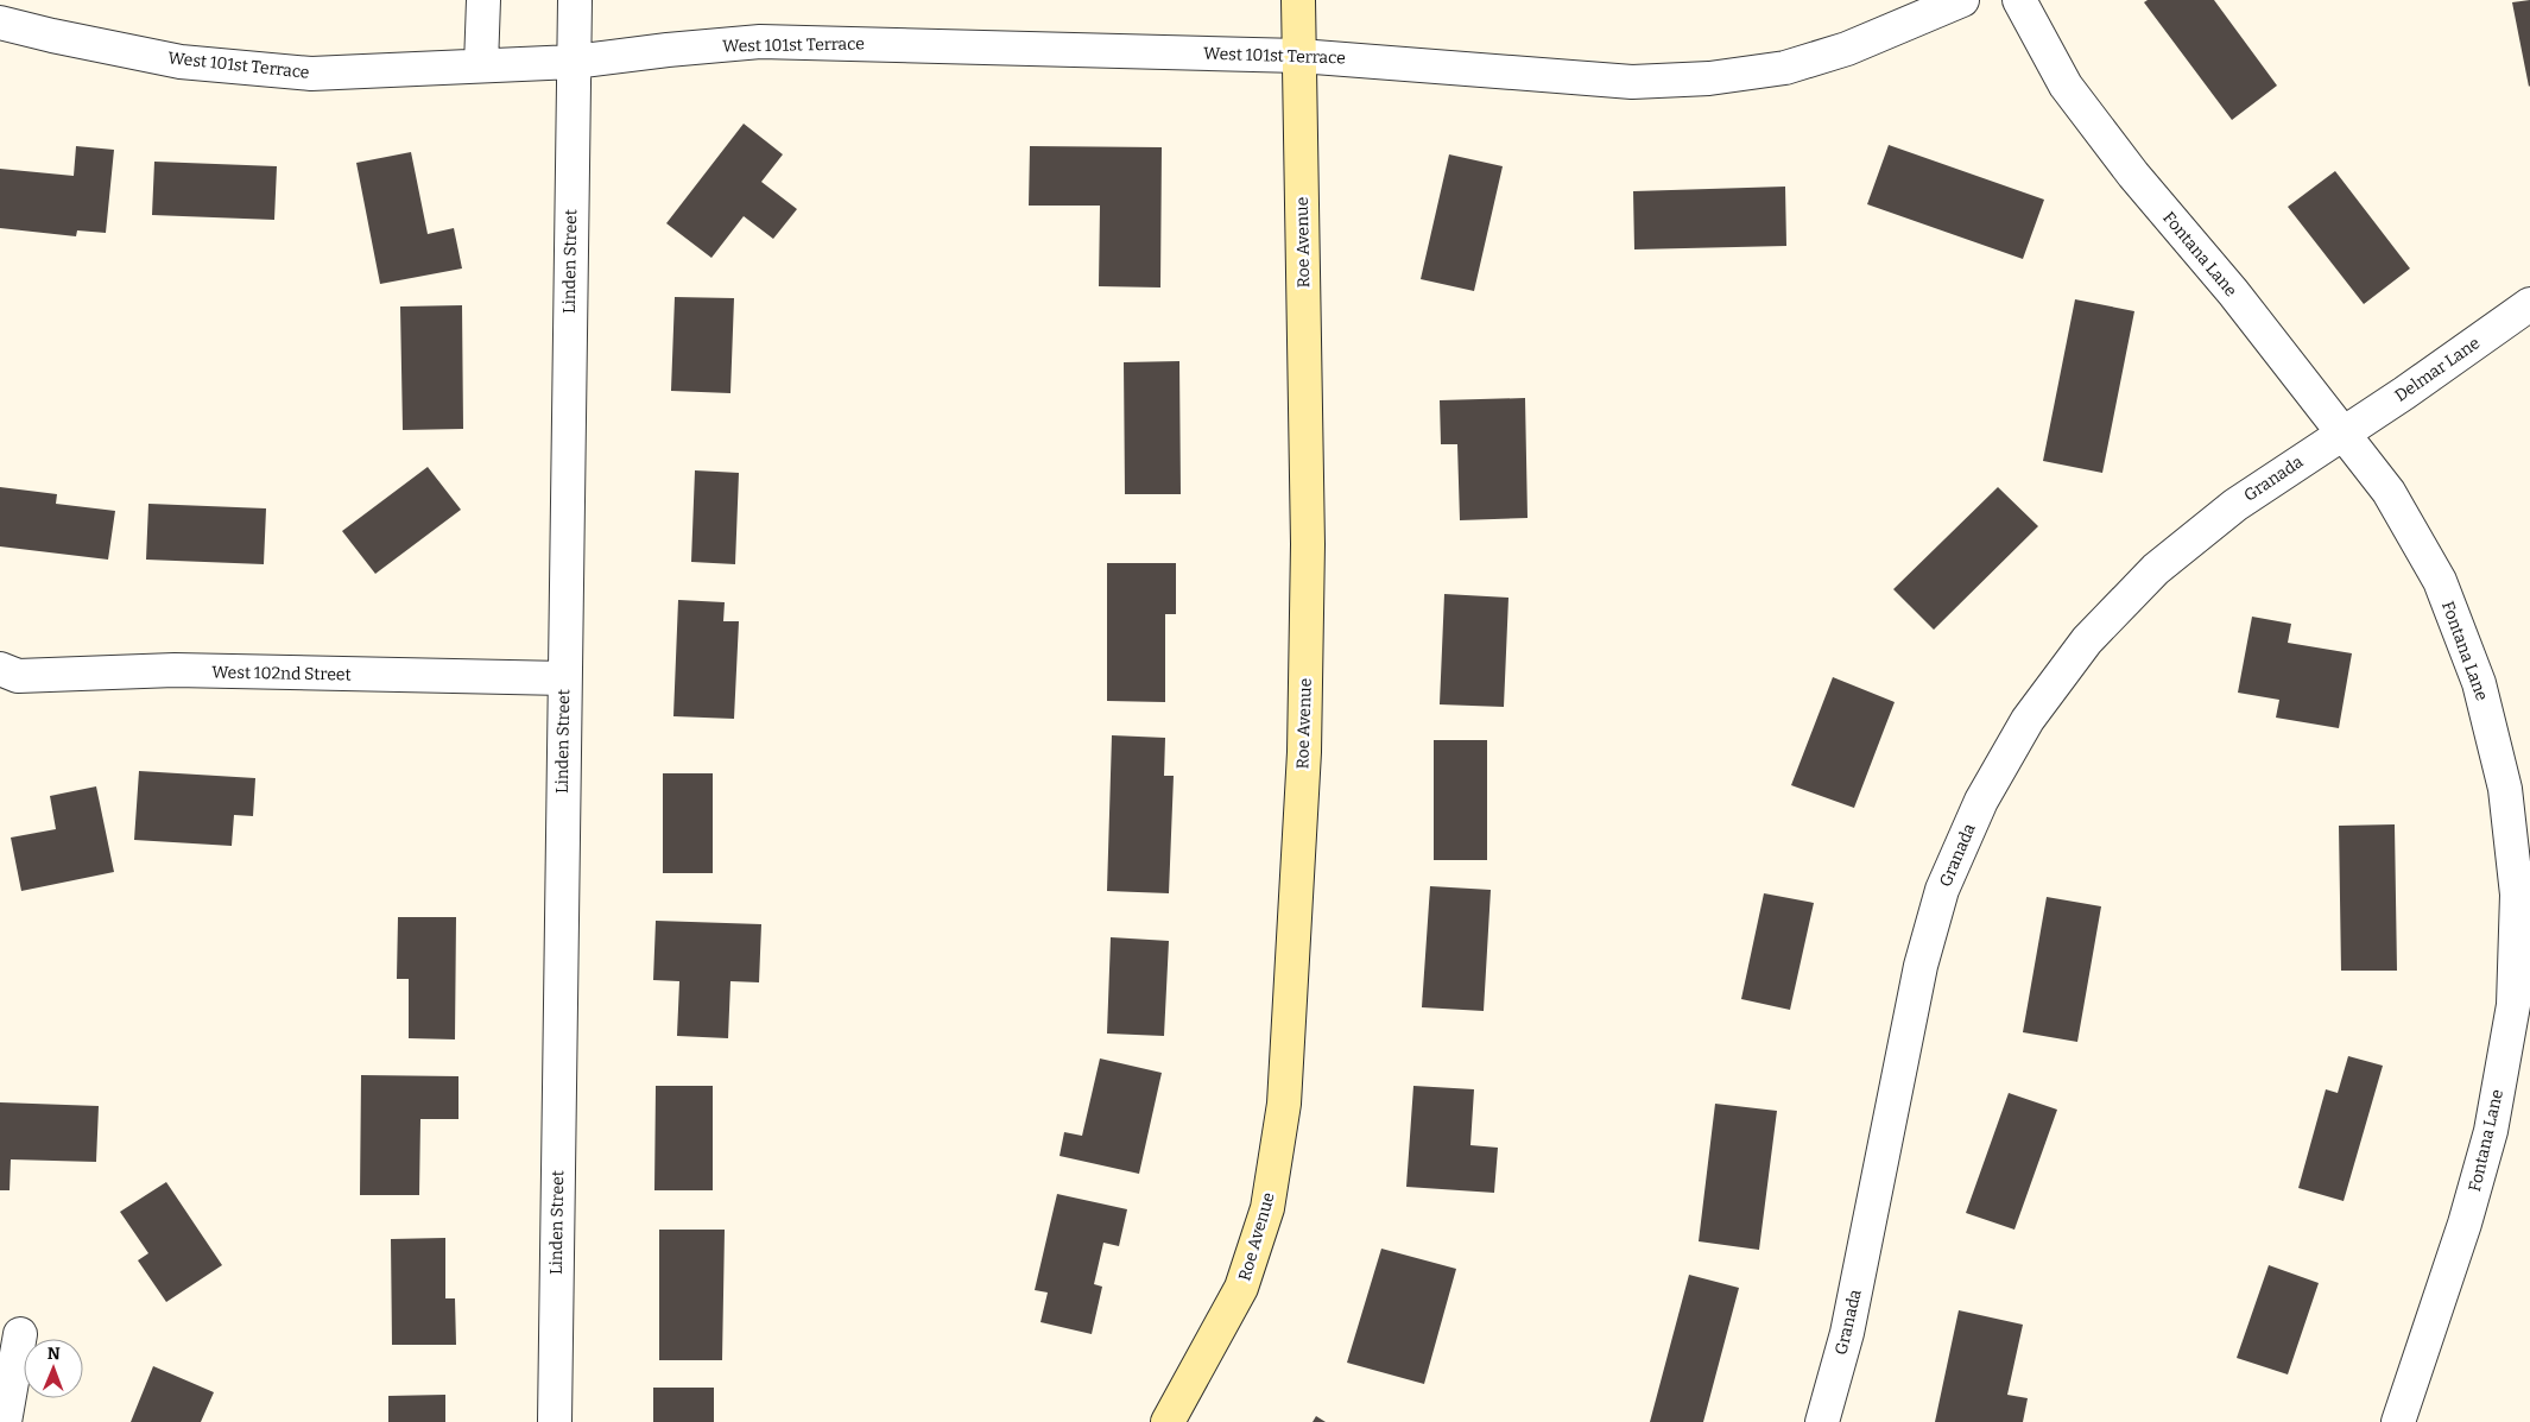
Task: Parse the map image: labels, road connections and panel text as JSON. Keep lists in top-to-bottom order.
{
  "streets": {
    "main road": ["Roe Avenue"],
    "street": [
      "West 101st Terrace",
      "Fontana Lane",
      "Linden Street",
      "Delmar Lane",
      "Granada",
      "West 102nd Street"
    ]
  },
  "crossings": [
    ["West 101st Terrace", "Roe Avenue"],
    ["West 101st Terrace", "Linden Street"],
    ["Fontana Lane", "Delmar Lane"],
    ["Fontana Lane", "Granada"],
    ["Linden Street", "West 102nd Street"],
    ["Delmar Lane", "Granada"]
  ],
  "north": "top"
}
